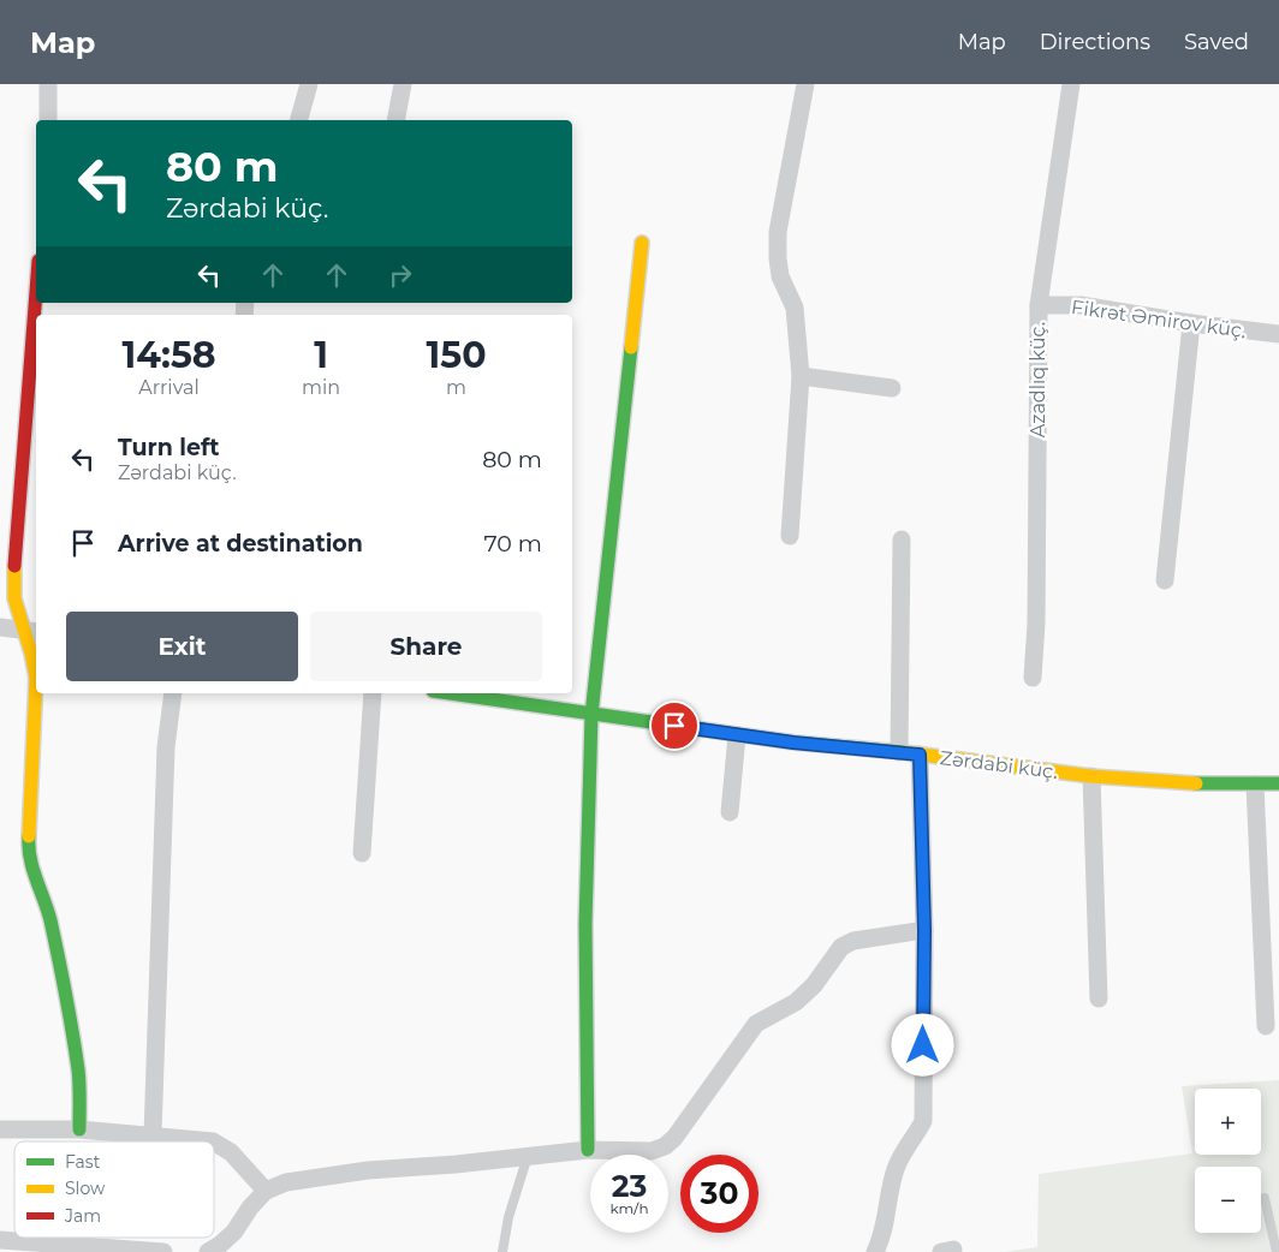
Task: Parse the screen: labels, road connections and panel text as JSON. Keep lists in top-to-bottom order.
{
  "streets": {
    "street": ["Fikrət Əmirov küç.", "Azadlıq küç.", "Zərdabi küç."]
  },
  "crossings": [
    ["Fikrət Əmirov küç.", "Azadlıq küç."]
  ],
  "legend": ["Fast", "Slow", "Jam"],
  "page": {
    "header": "Map",
    "nav": ["Map", "Directions", "Saved"],
    "turn": ["80 m", "Zərdabi küç."],
    "eta": [
      "14:58",
      "Arrival",
      "1",
      "min",
      "150",
      "m"
    ],
    "list": [
      {
        "name": "Turn left",
        "note": "Zərdabi küç.",
        "value": "80 m"
      },
      {
        "name": "Arrive at destination",
        "value": "70 m"
      }
    ],
    "buttons": ["Exit", "Share"],
    "map_buttons": ["+", "−"],
    "speed": "23 km/h",
    "limit": "30"
  }
}
